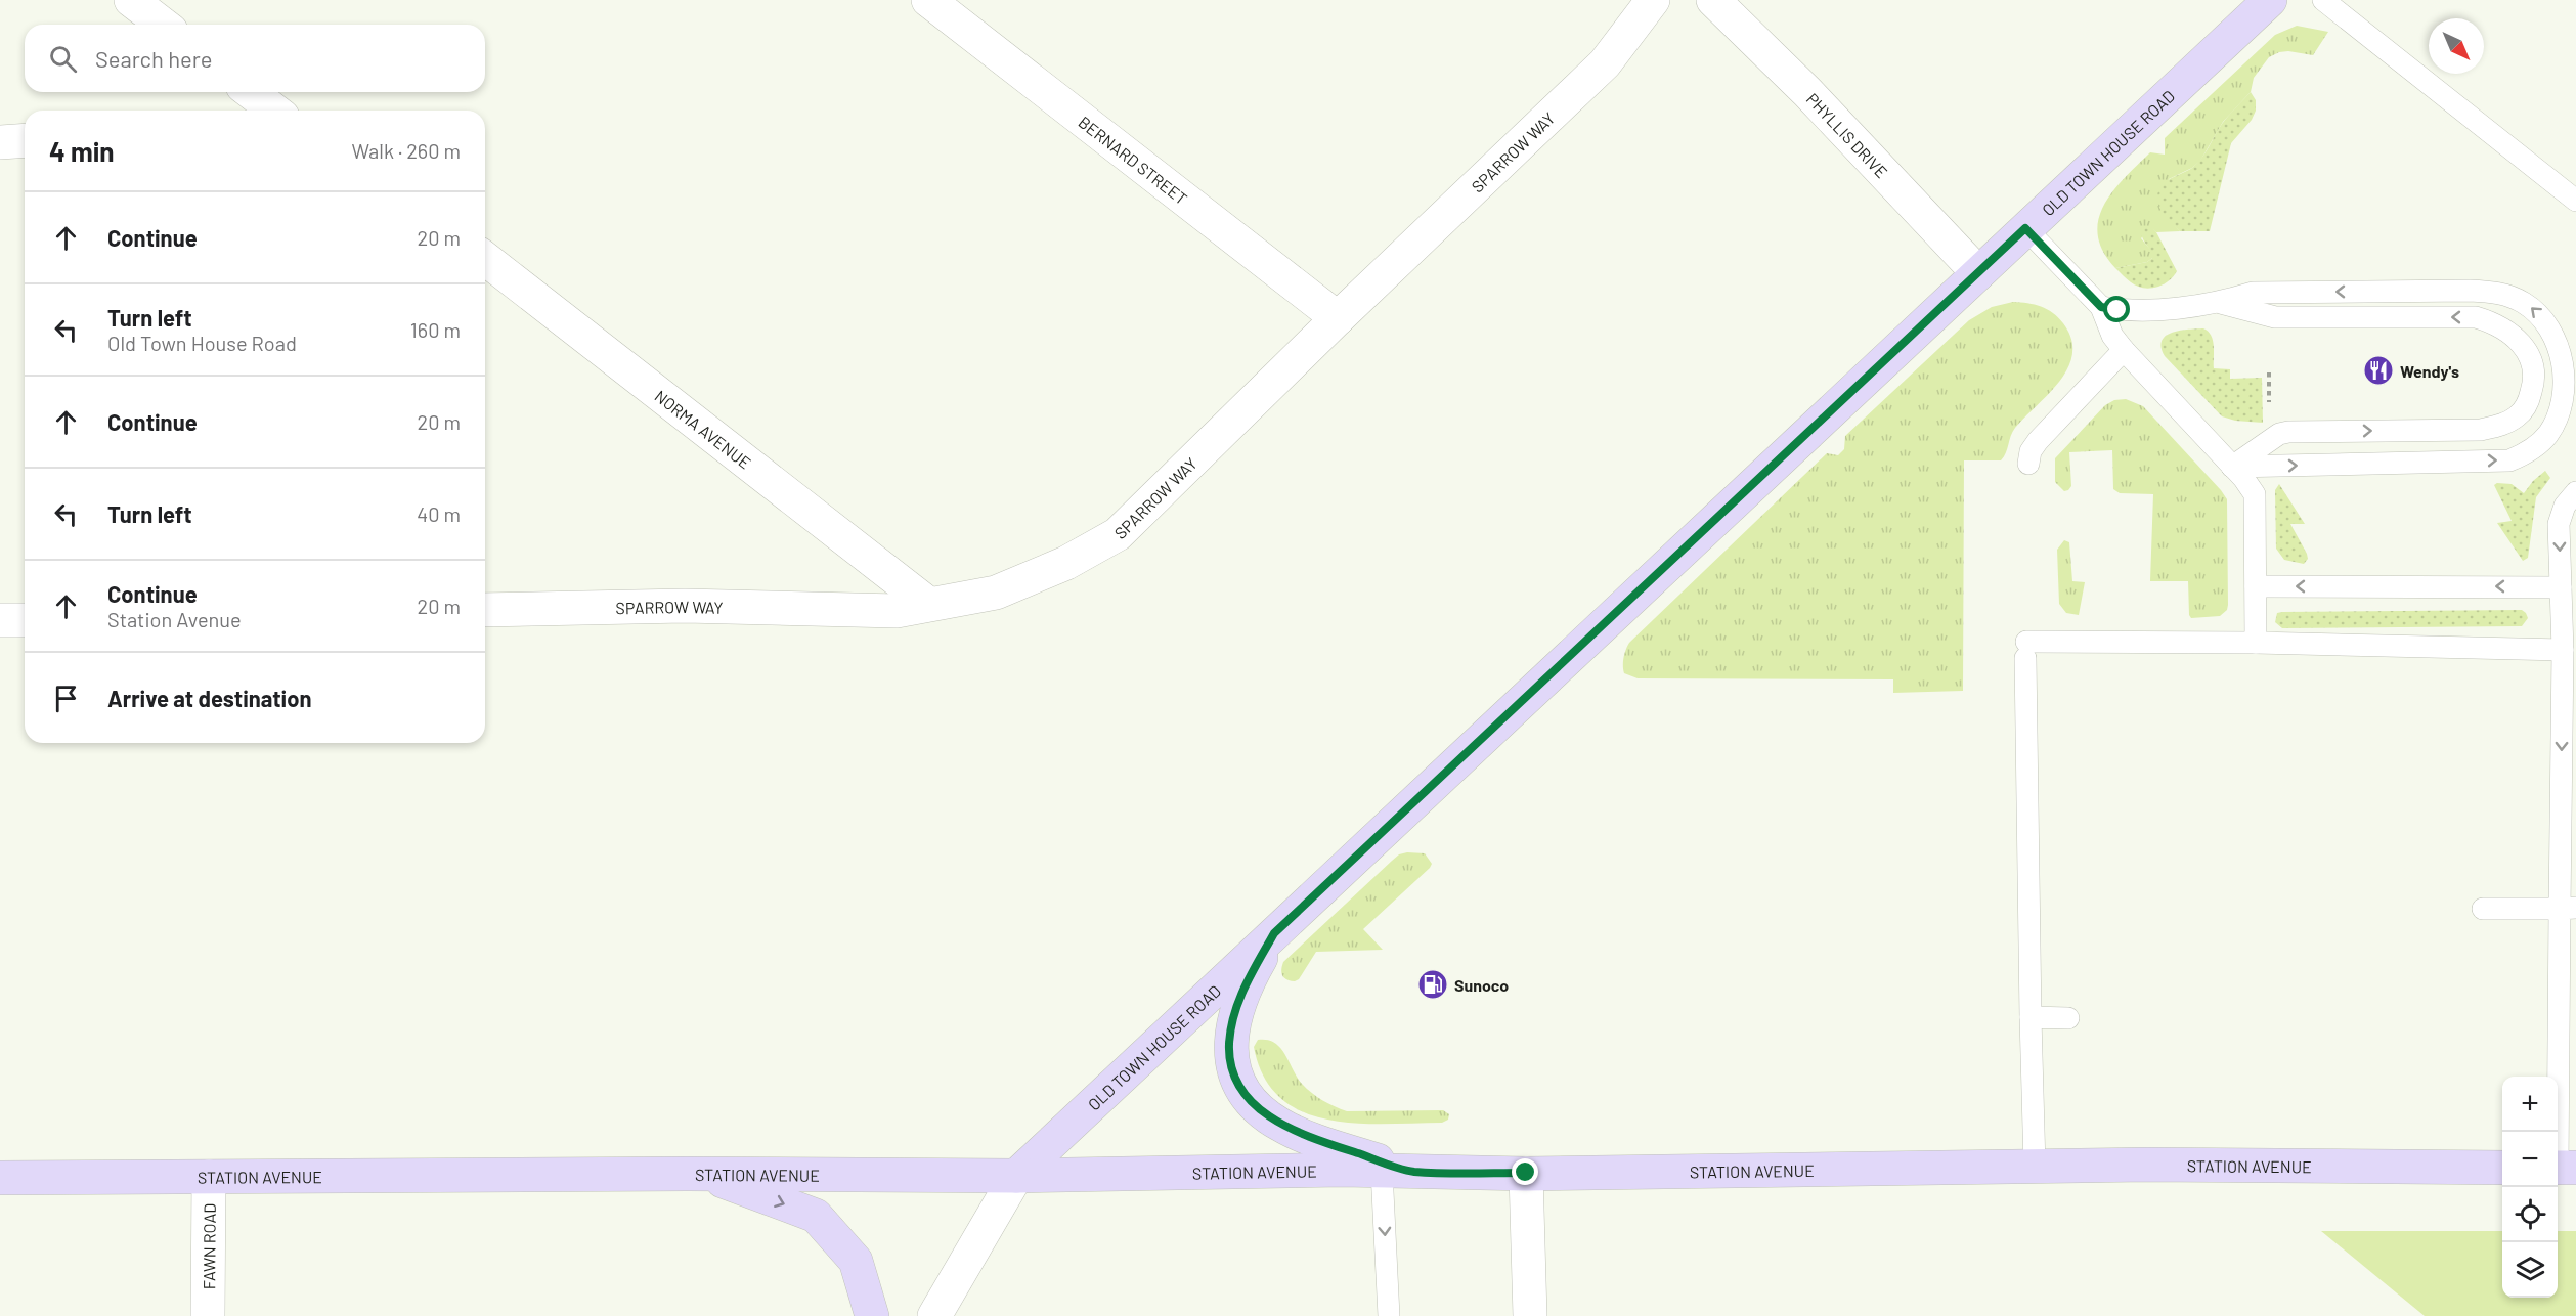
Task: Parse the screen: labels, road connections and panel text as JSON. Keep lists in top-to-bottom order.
{
  "streets": {
    "main road": ["OLD TOWN HOUSE ROAD", "STATION AVENUE"],
    "street": [
      "PHYLLIS DRIVE",
      "SPARROW WAY",
      "BERNARD STREET",
      "NORMA AVENUE",
      "FAWN ROAD"
    ]
  },
  "crossings": [
    ["PHYLLIS DRIVE", "OLD TOWN HOUSE ROAD"],
    ["SPARROW WAY", "BERNARD STREET"],
    ["SPARROW WAY", "NORMA AVENUE"],
    ["OLD TOWN HOUSE ROAD", "STATION AVENUE"],
    ["STATION AVENUE", "FAWN ROAD"]
  ],
  "places": {
    "restaurant": ["Wendy's"],
    "fuel station": ["Sunoco"]
  },
  "north": "bottom right",
  "page": {
    "search": "Search here",
    "heading": ["4 min", "Walk · 260 m"],
    "list": [
      ["Continue", "20 m"],
      ["Turn left", "Old Town House Road", "160 m"],
      ["Continue", "20 m"],
      ["Turn left", "40 m"],
      ["Continue", "Station Avenue", "20 m"],
      "Arrive at destination"
    ],
    "map_buttons": ["+", "−"]
  }
}
